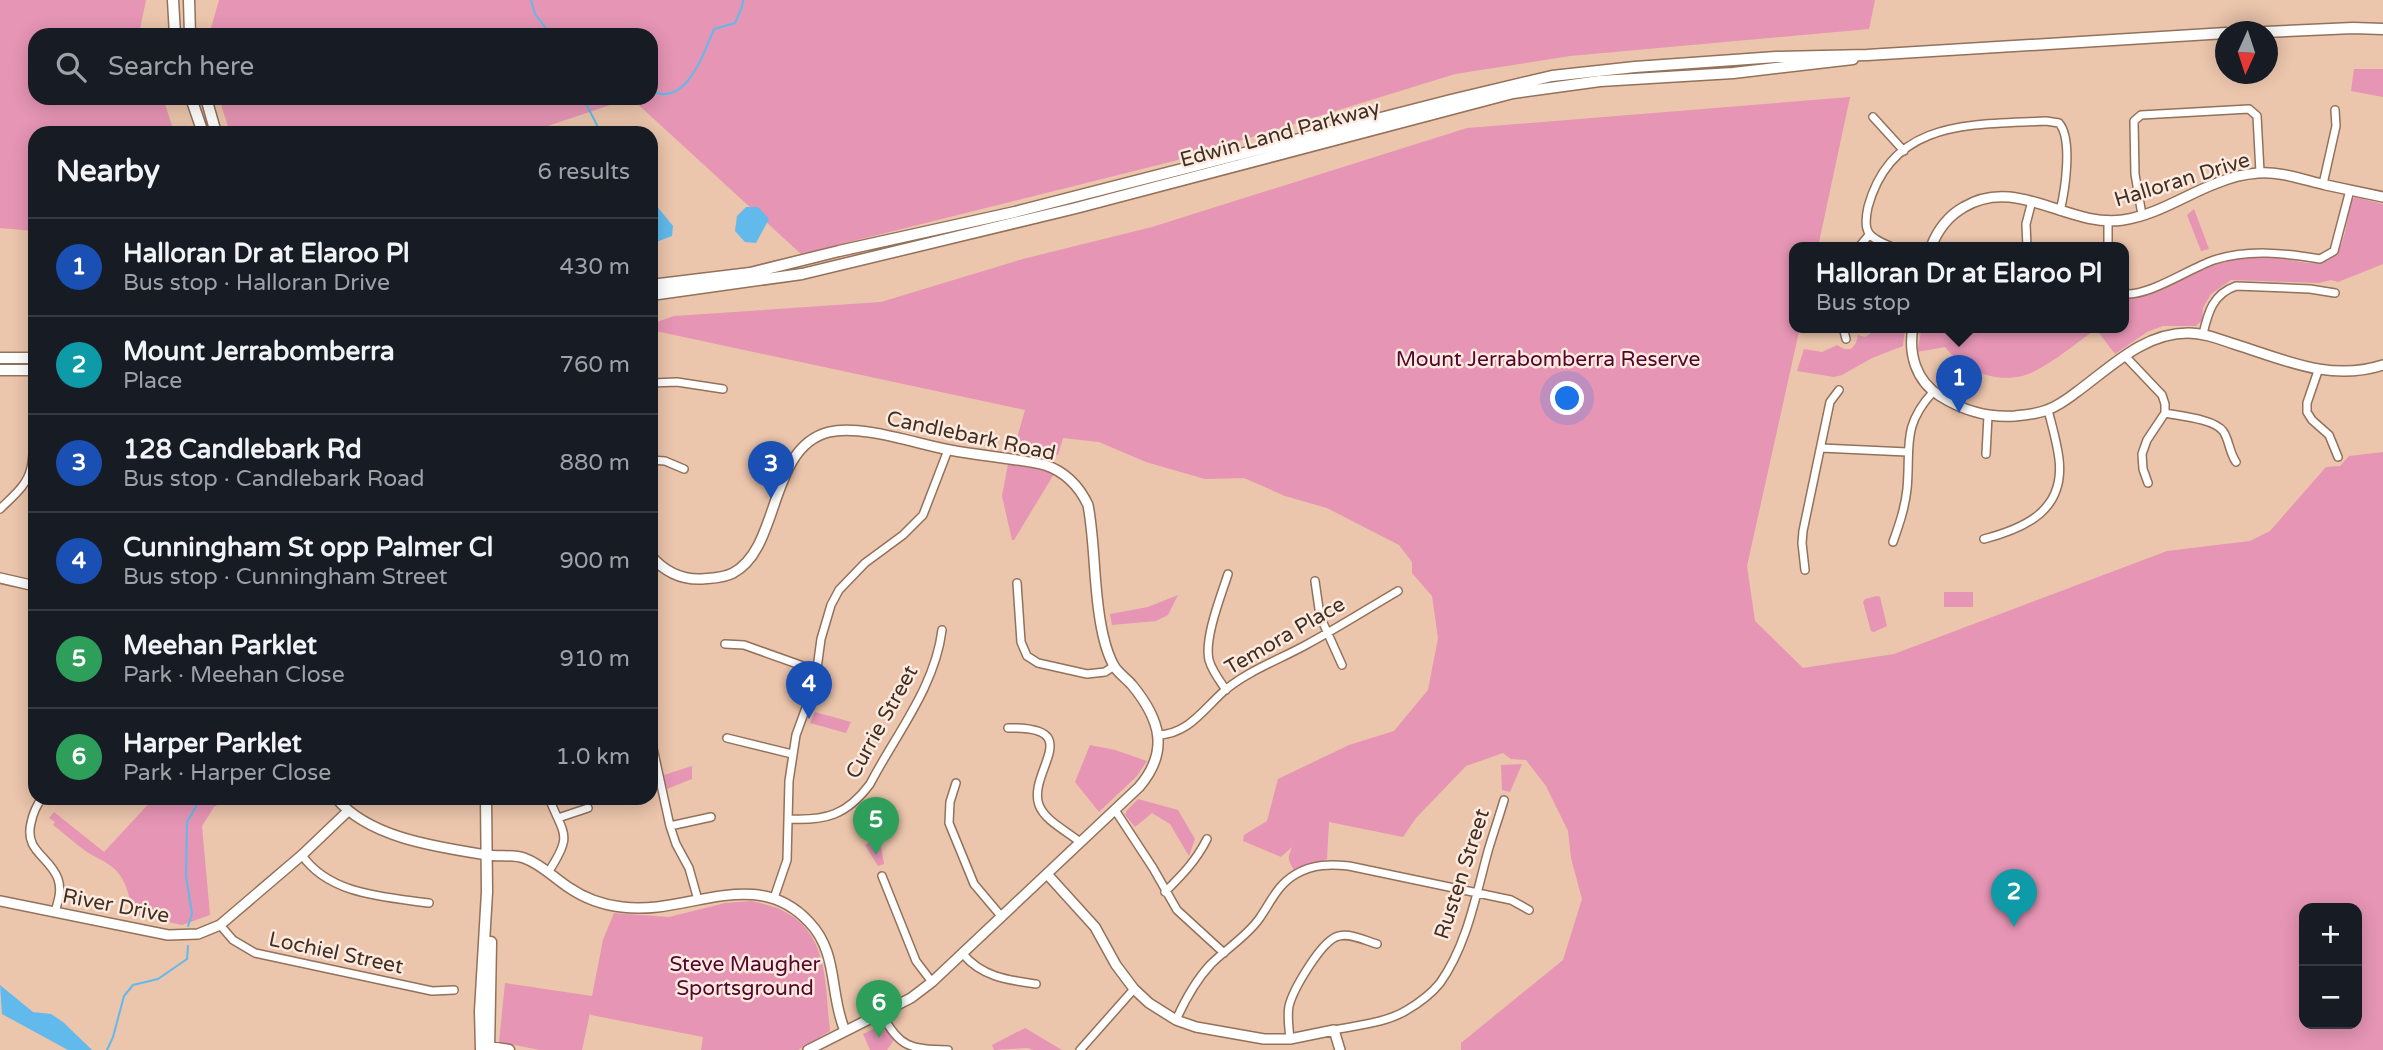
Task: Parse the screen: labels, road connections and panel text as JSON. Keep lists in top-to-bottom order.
{
  "streets": {
    "main road": ["Edwin Land Parkway"],
    "street": [
      "Halloran Drive",
      "Candlebark Road",
      "Temora Place",
      "Currie Street",
      "Rusten Street",
      "River Drive",
      "Lochiel Street"
    ]
  },
  "crossings": [
    ["Candlebark Road", "Temora Place"],
    ["River Drive", "Lochiel Street"]
  ],
  "parks": ["Mount Jerrabomberra Reserve", "Steve Maugher Sportsground"],
  "north": "bottom",
  "page": {
    "search": "Search here",
    "heading": ["Nearby", "6 results"],
    "list": [
      {
        "mark": "1",
        "name": "Halloran Dr at Elaroo Pl",
        "note": "Bus stop · Halloran Drive",
        "value": "430 m"
      },
      {
        "mark": "2",
        "name": "Mount Jerrabomberra",
        "note": "Place",
        "value": "760 m"
      },
      {
        "mark": "3",
        "name": "128 Candlebark Rd",
        "note": "Bus stop · Candlebark Road",
        "value": "880 m"
      },
      {
        "mark": "4",
        "name": "Cunningham St opp Palmer Cl",
        "note": "Bus stop · Cunningham Street",
        "value": "900 m"
      },
      {
        "mark": "5",
        "name": "Meehan Parklet",
        "note": "Park · Meehan Close",
        "value": "910 m"
      },
      {
        "mark": "6",
        "name": "Harper Parklet",
        "note": "Park · Harper Close",
        "value": "1.0 km"
      }
    ],
    "popup": ["Halloran Dr at Elaroo Pl", "Bus stop"],
    "pins": [
      "1",
      "3",
      "4",
      "5",
      "2",
      "6"
    ],
    "map_buttons": ["+", "−"]
  }
}
